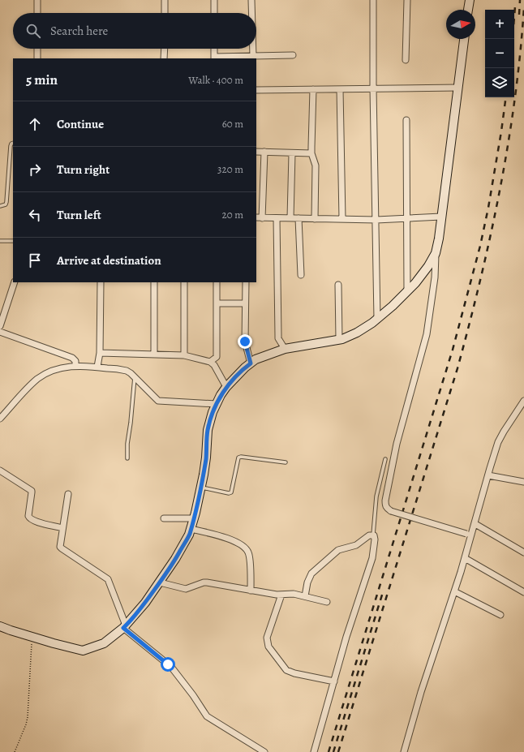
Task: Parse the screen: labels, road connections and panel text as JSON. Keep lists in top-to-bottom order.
{
  "north": "right",
  "page": {
    "map_buttons": ["+", "−"],
    "search": "Search here",
    "heading": ["5 min", "Walk · 400 m"],
    "list": [
      ["Continue", "60 m"],
      ["Turn right", "320 m"],
      ["Turn left", "20 m"],
      "Arrive at destination"
    ]
  }
}
